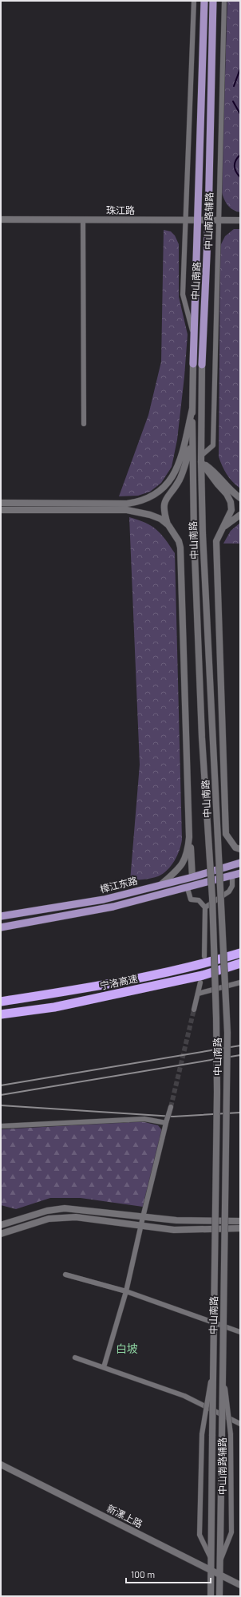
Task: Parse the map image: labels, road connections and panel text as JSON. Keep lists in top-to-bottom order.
{
  "streets": {
    "highway": ["宁洛高速"],
    "main road": [
      "珠江路",
      "中山南路",
      "樟江东路",
      "新漯上路"
    ],
    "street": ["中山南路辅路"]
  },
  "crossings": [
    ["珠江路", "中山南路辅路"],
    ["珠江路", "中山南路"],
    ["中山南路辅路", "中山南路"],
    ["中山南路", "新漯上路"]
  ],
  "districts": ["白坡"],
  "scale_bar": "100 m"
}
